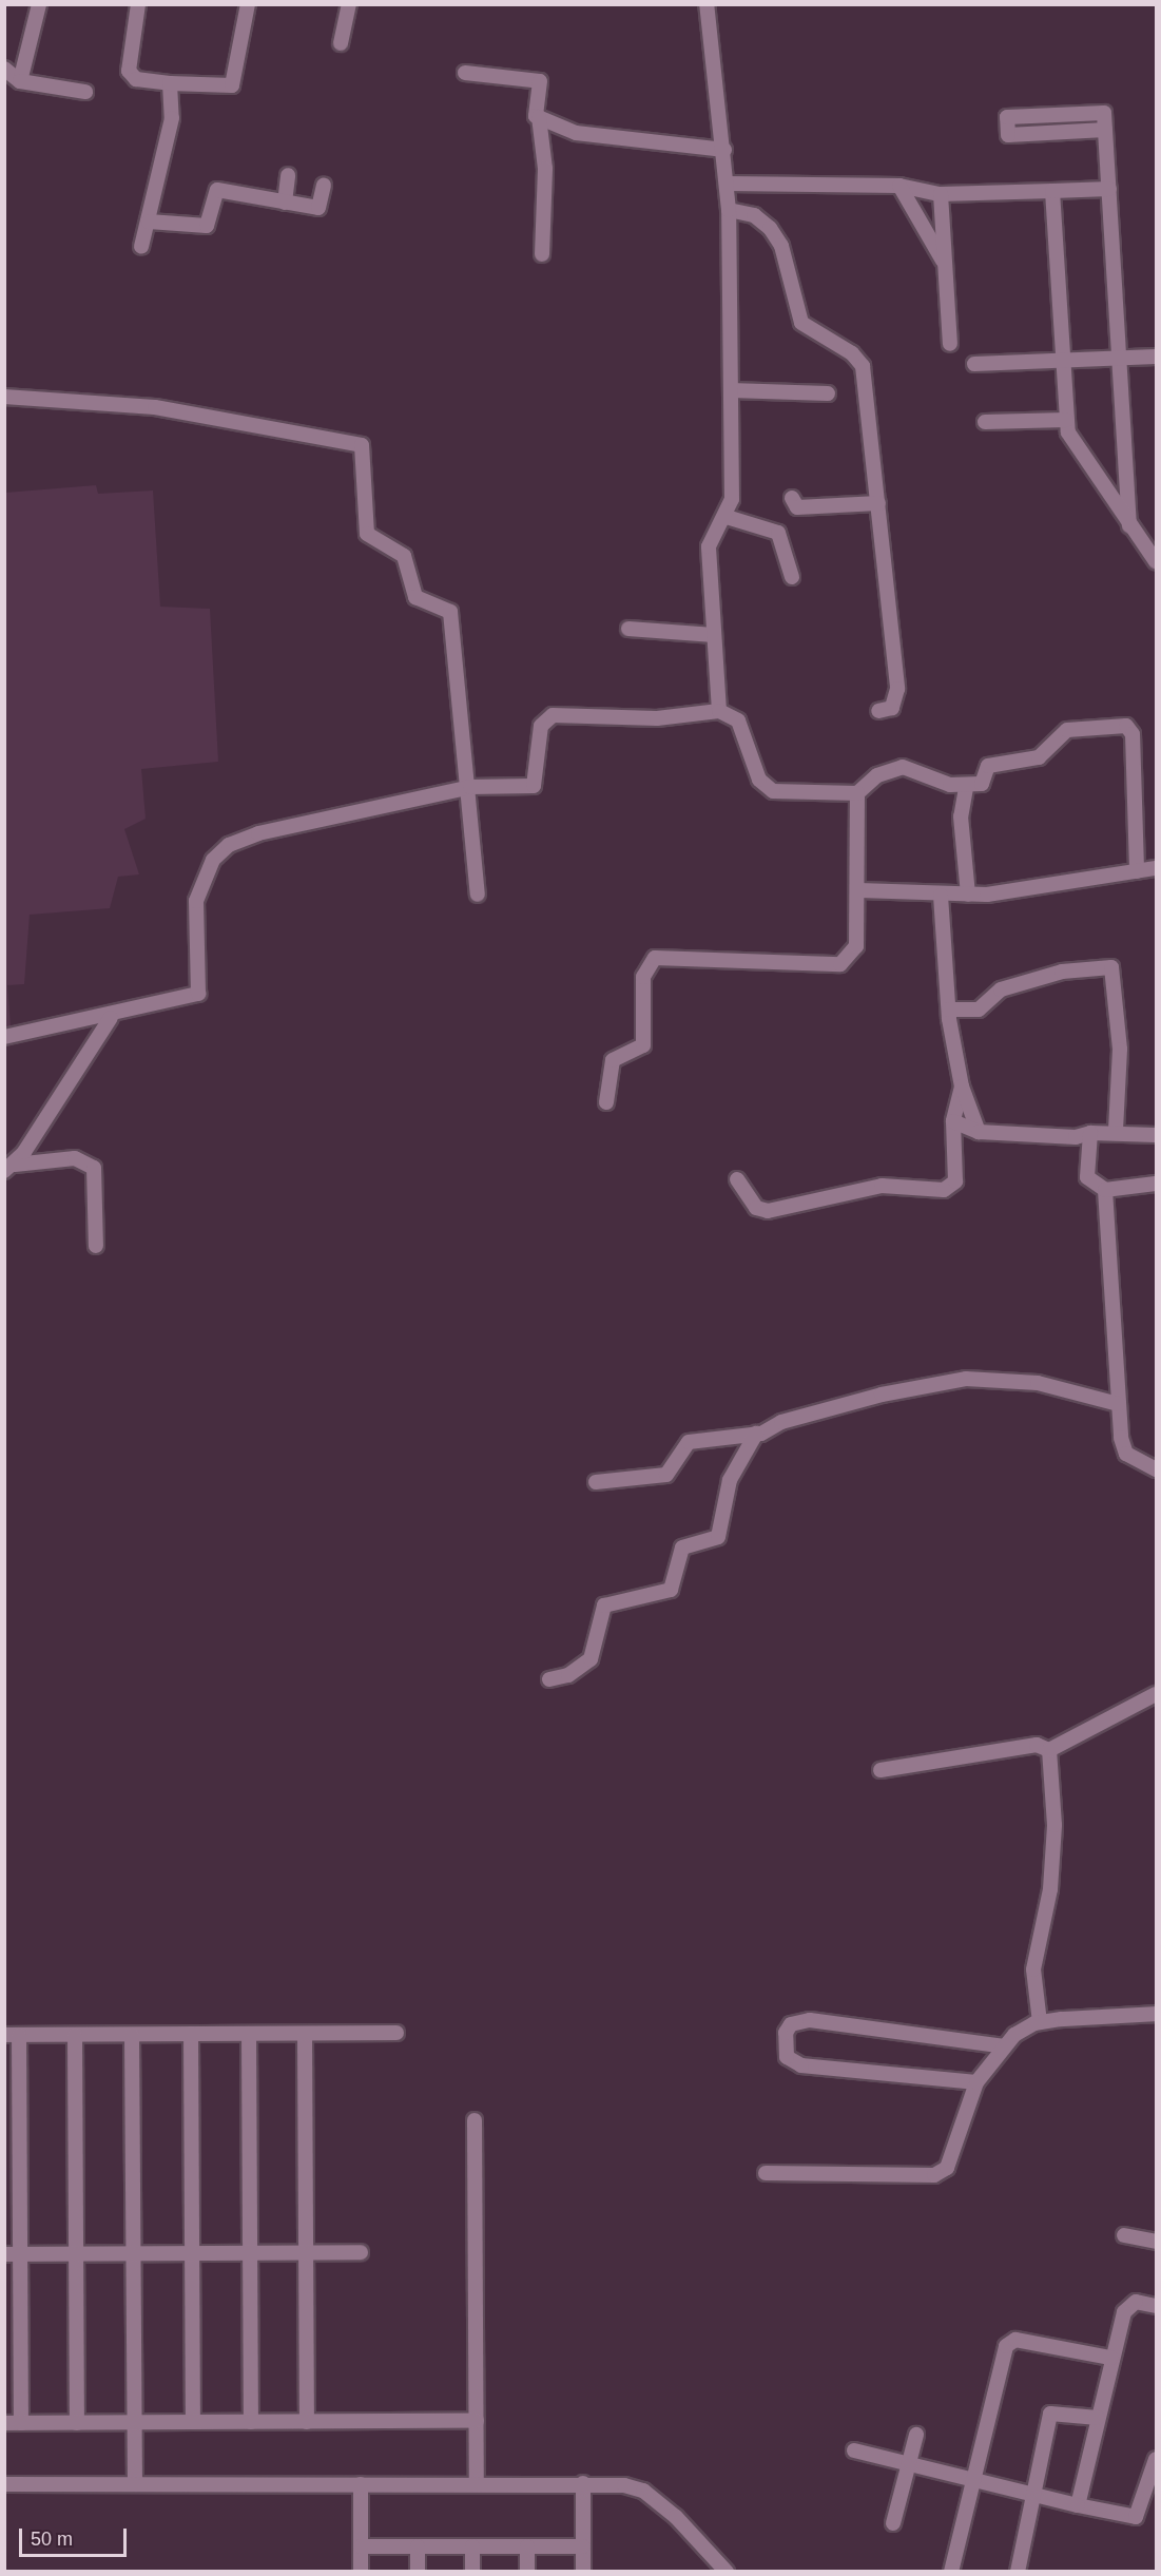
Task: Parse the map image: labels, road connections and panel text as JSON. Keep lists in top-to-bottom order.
{
  "scale_bar": "50 m"
}
